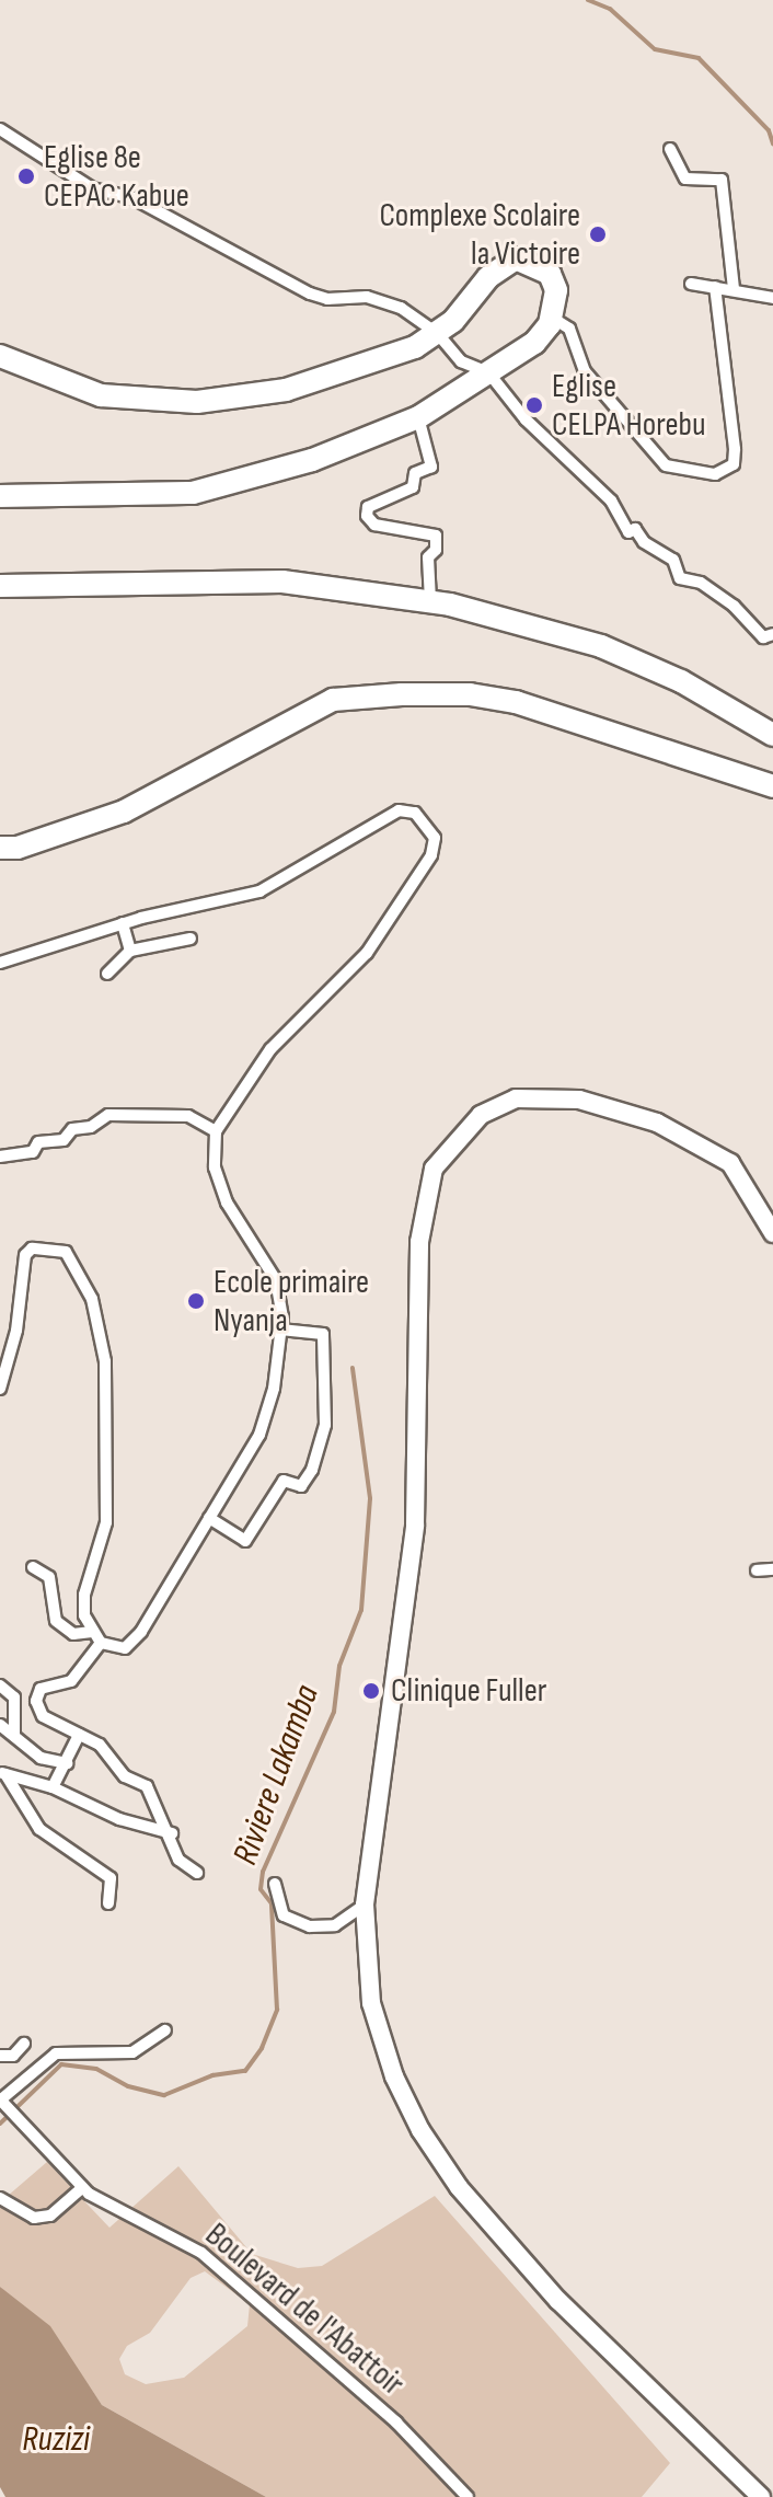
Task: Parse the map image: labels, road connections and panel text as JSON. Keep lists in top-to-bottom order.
{
  "streets": {
    "street": ["Boulevard de l'Abattoir"]
  },
  "water": ["Riviere Lakamba", "Ruzizi"],
  "places": [
    "Eglise 8e CEPAC Kabue",
    "Complexe Scolaire la Victoire",
    "Eglise CELPA Horebu",
    "Ecole primaire Nyanja",
    "Clinique Fuller"
  ]
}
